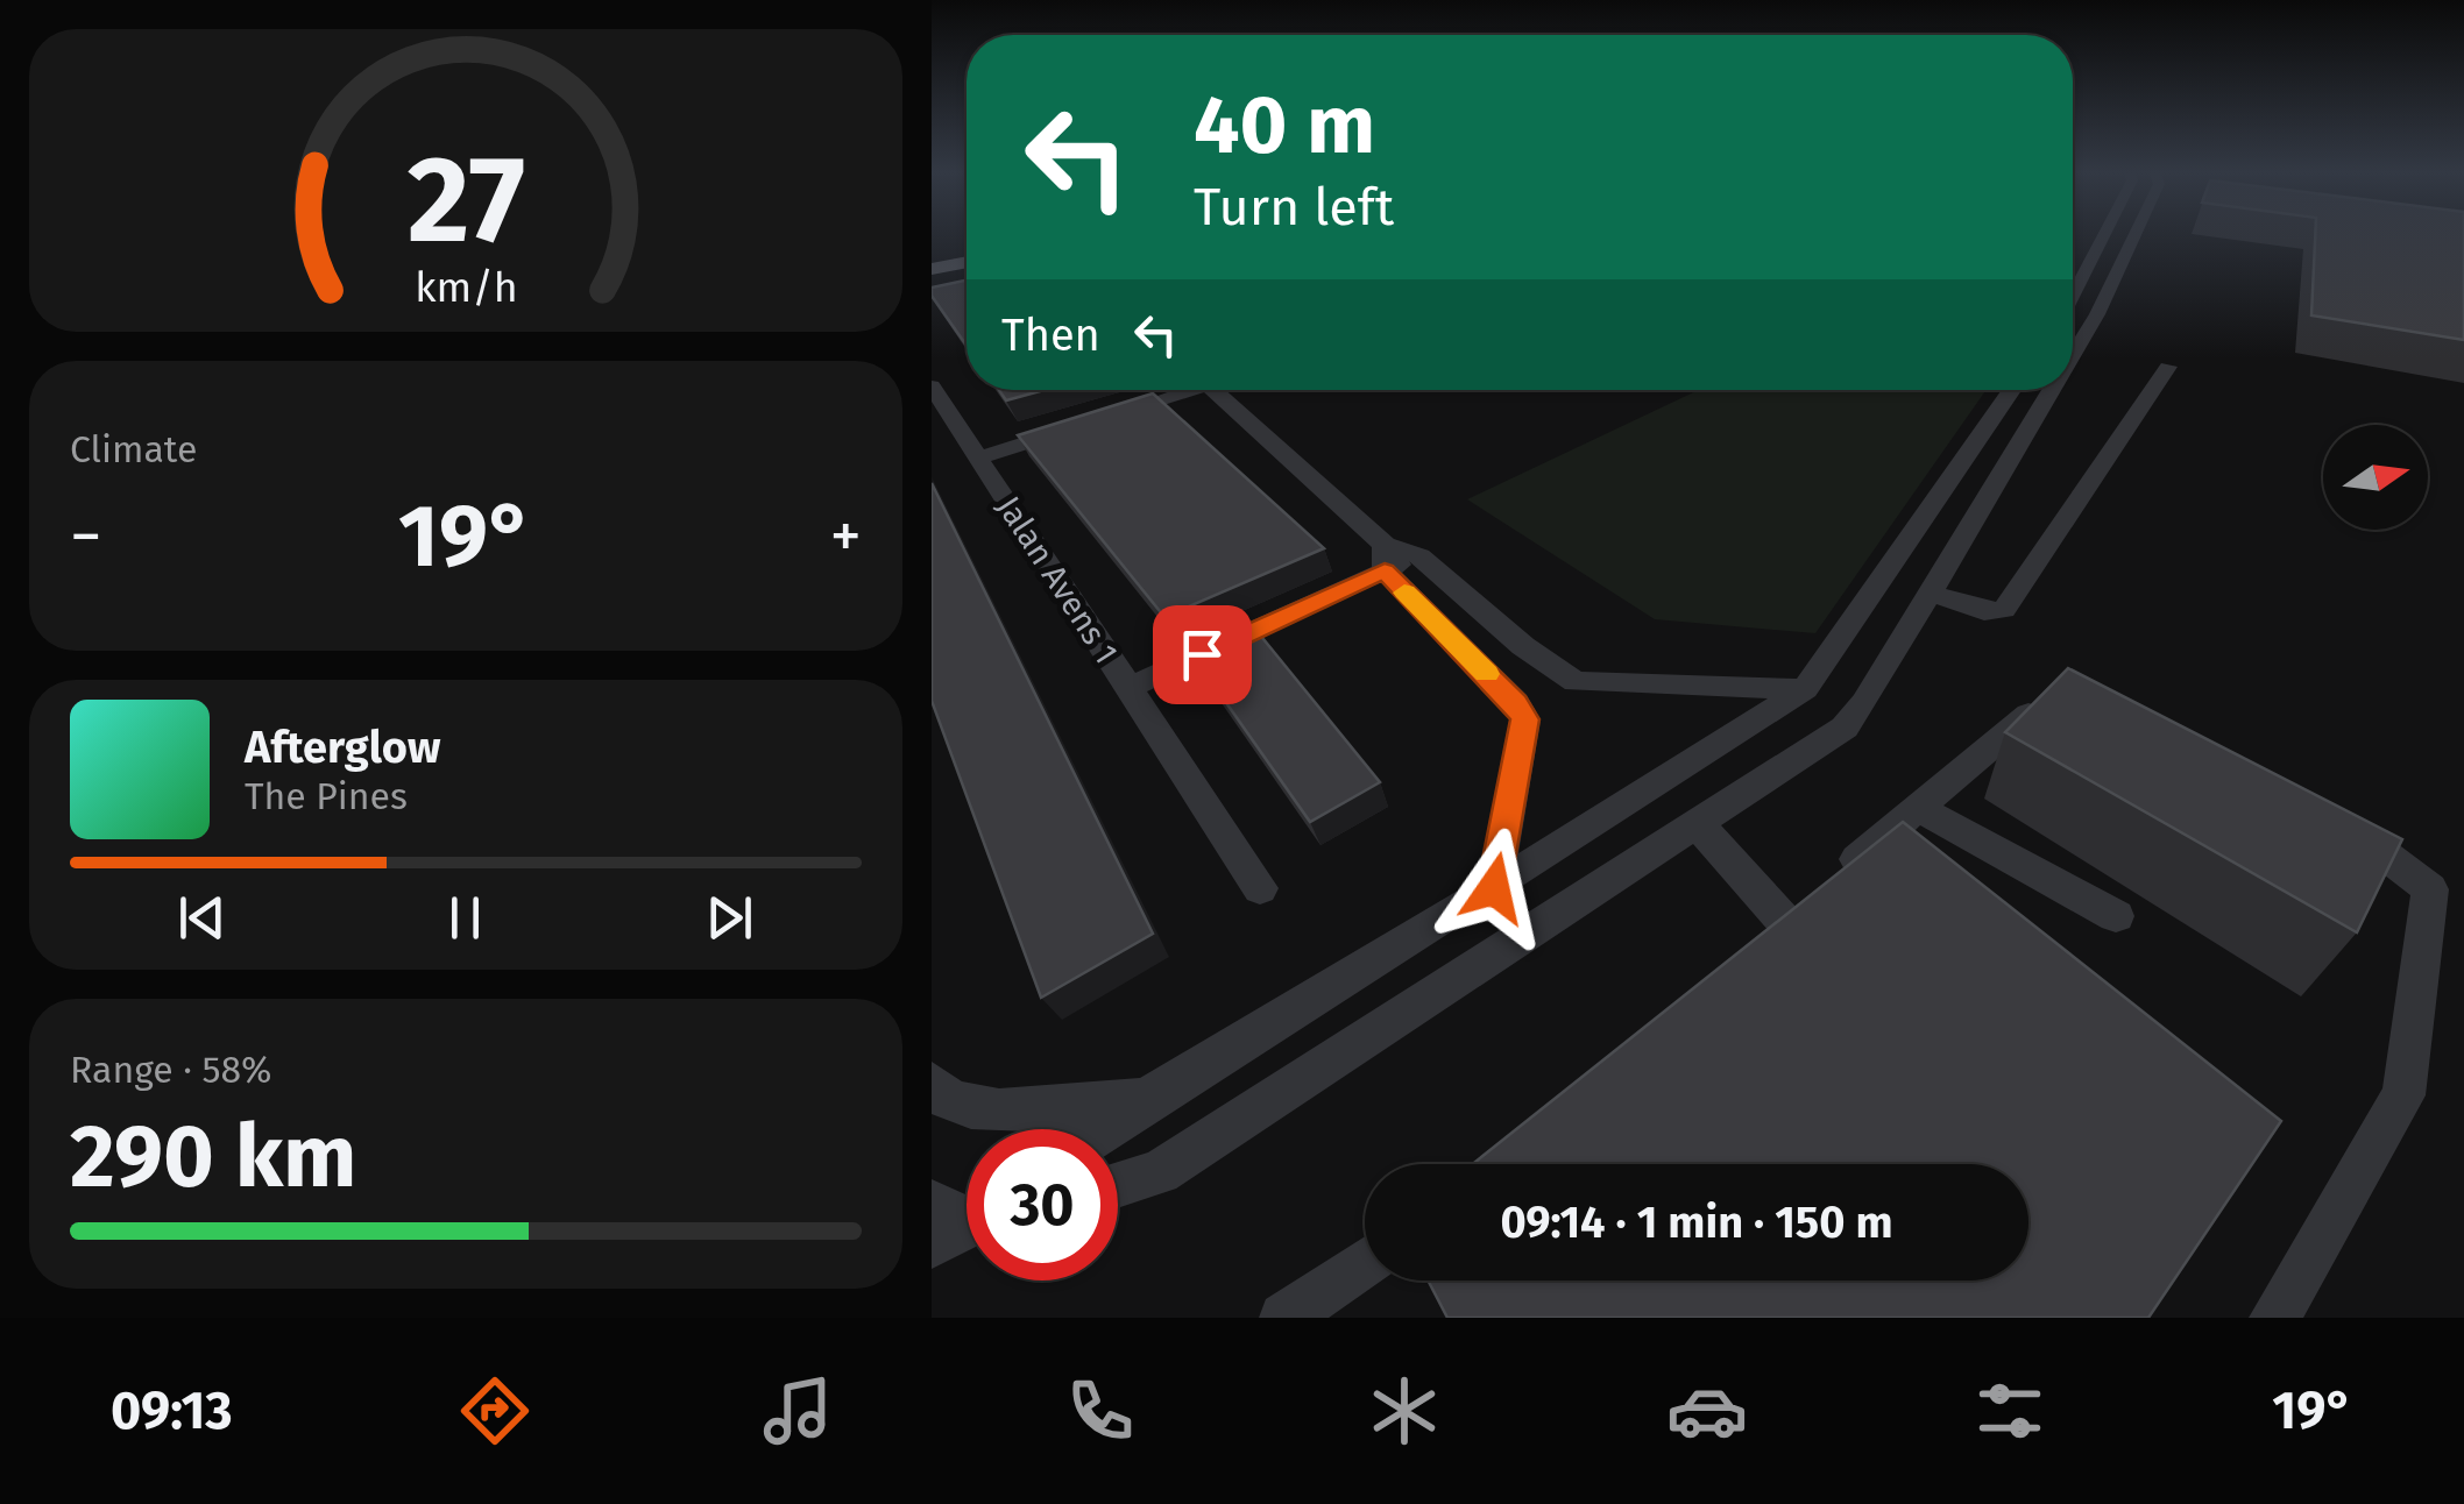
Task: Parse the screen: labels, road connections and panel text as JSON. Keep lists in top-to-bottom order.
{
  "streets": {
    "street": ["Jalan Avens 1"]
  },
  "north": "right",
  "page": {
    "turn": ["40 m", "Turn left"],
    "then": "Then",
    "tile": [
      "Climate",
      ["Range · 58%", "290 km"]
    ],
    "heat": ["−", "19°", "+"],
    "song": ["Afterglow", "The Pines"],
    "limit": "30",
    "trip": "09:14 · 1 min · 150 m",
    "tabs": ["09:13", "19°"],
    "gauge": ["27", "km/h"]
  }
}
